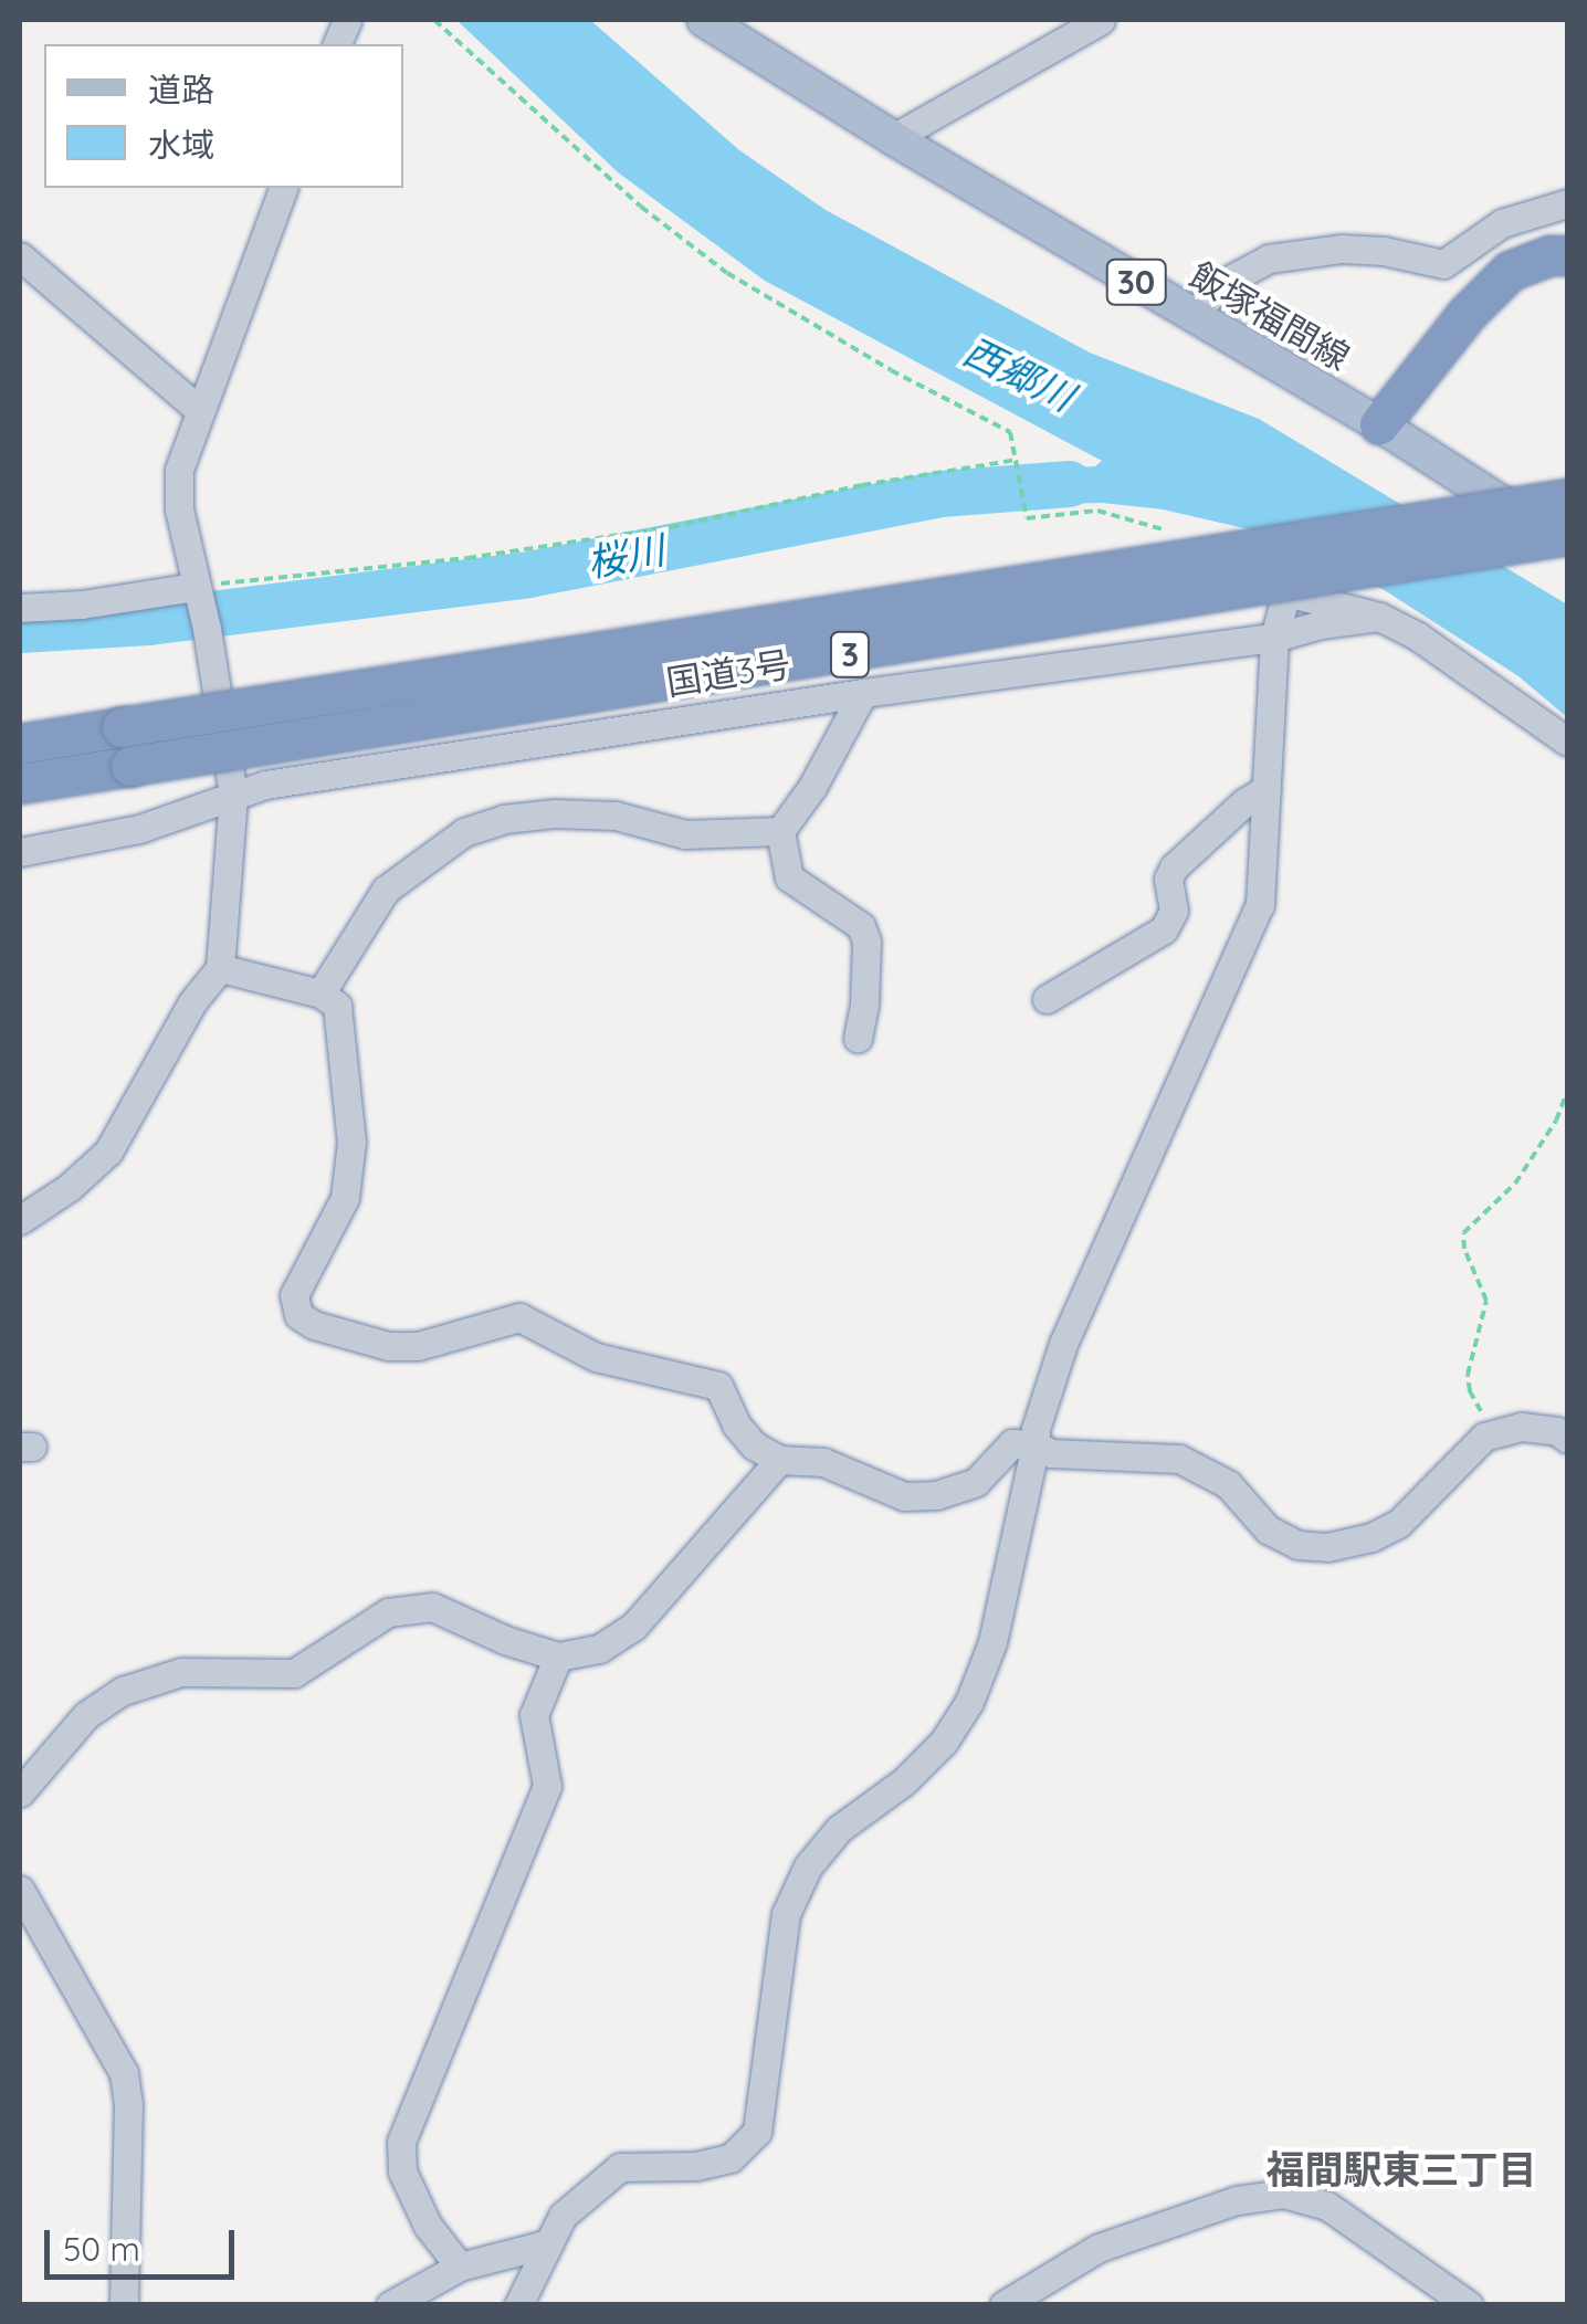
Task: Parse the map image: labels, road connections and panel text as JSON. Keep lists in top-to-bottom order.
{
  "streets": {
    "highway": ["3", "国道3号"],
    "main road": ["30", "飯塚福間線"]
  },
  "districts": ["福間駅東三丁目"],
  "water": ["西郷川", "桜川"],
  "legend": ["道路", "水域"],
  "scale_bar": "50 m"
}
